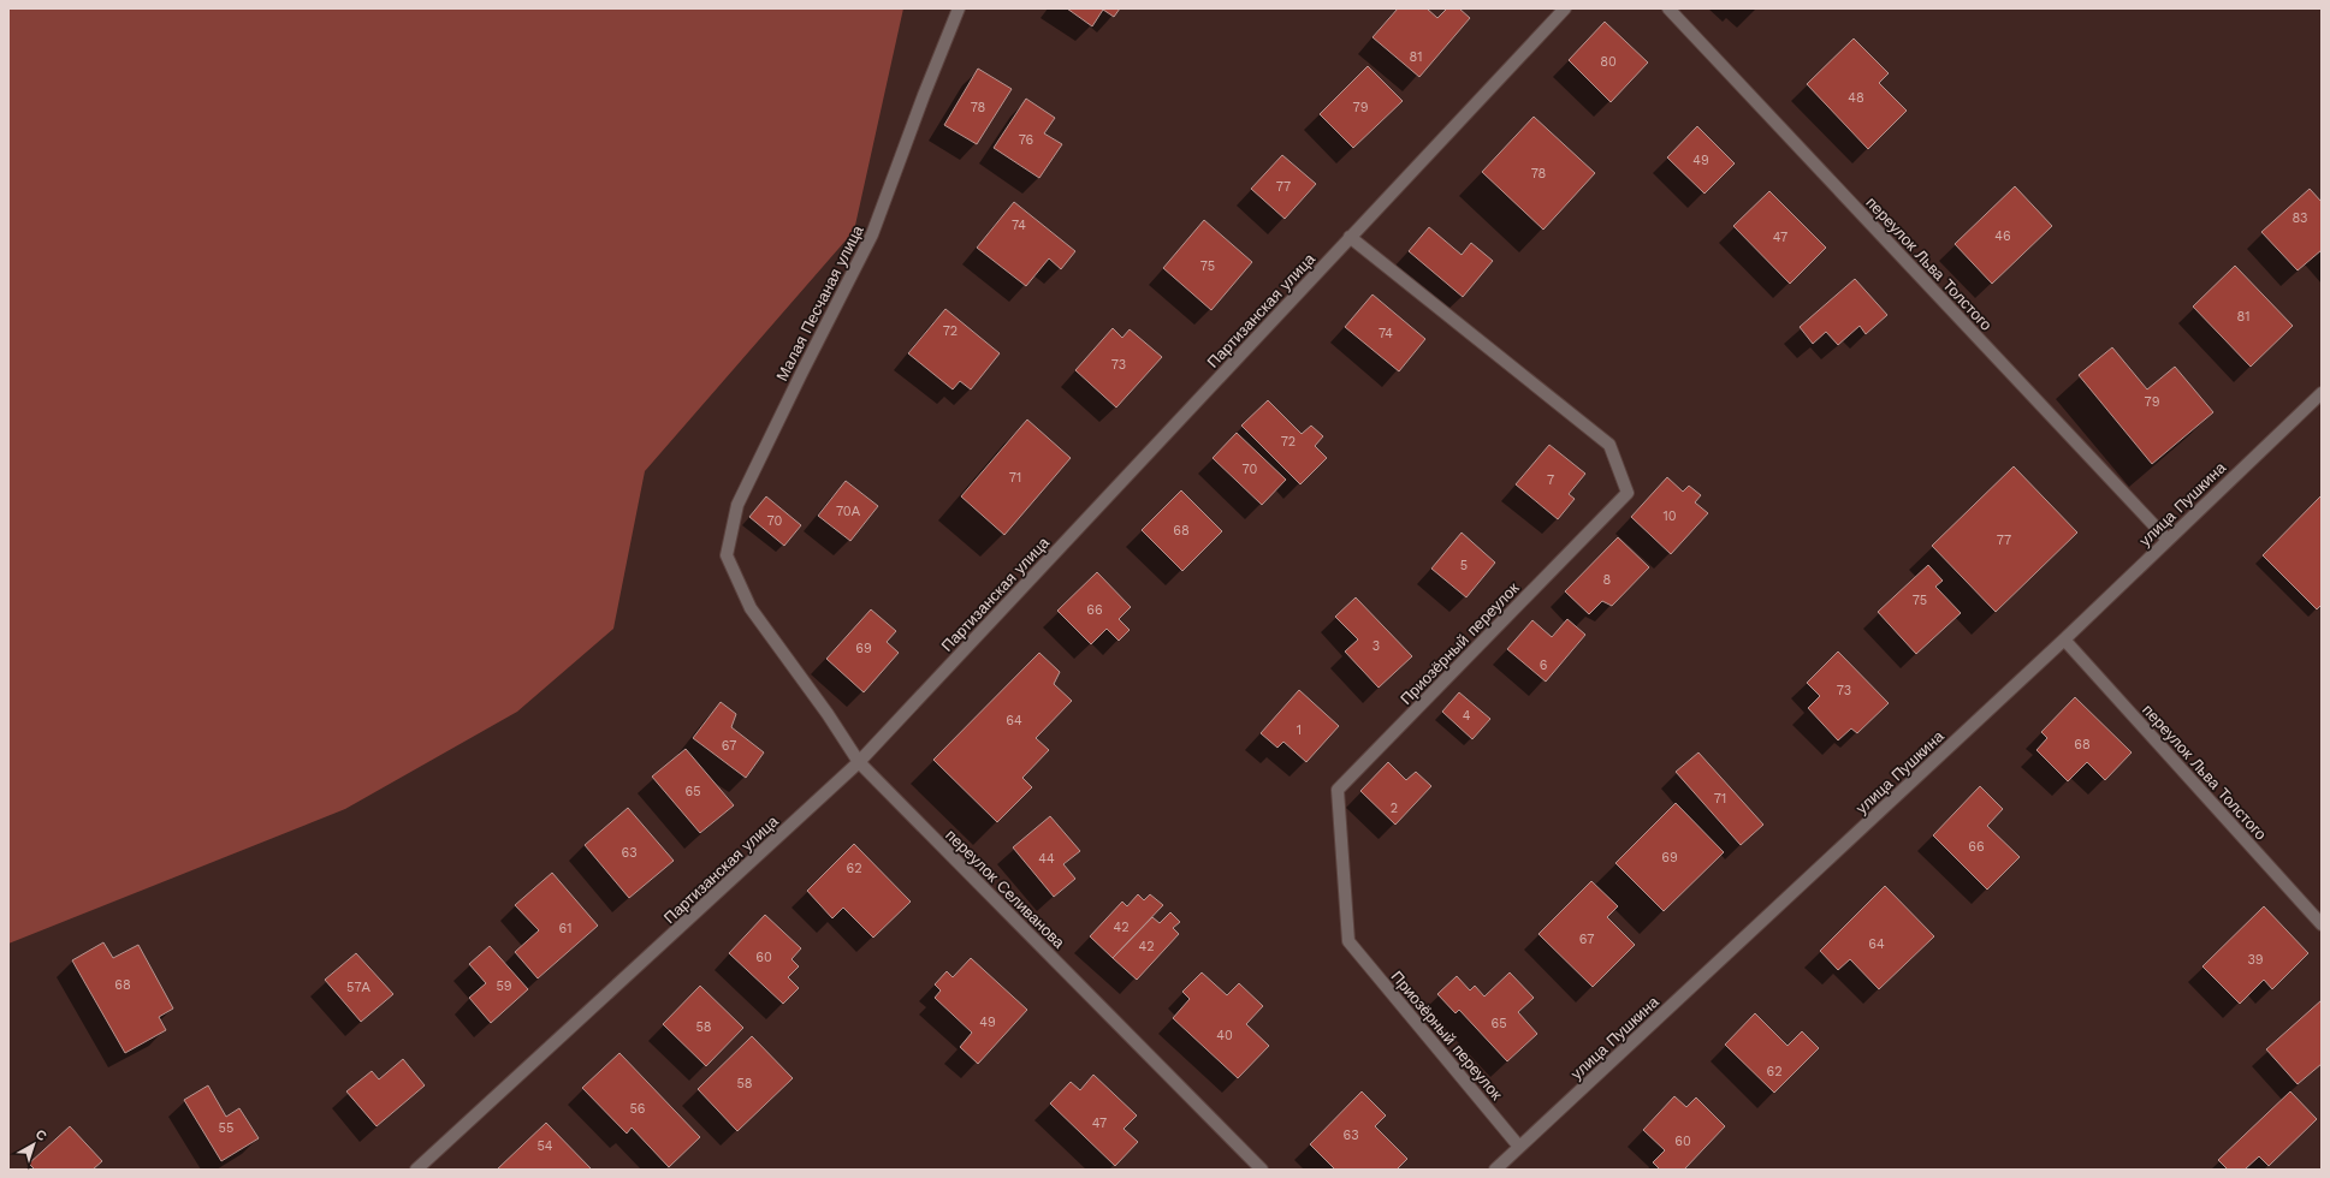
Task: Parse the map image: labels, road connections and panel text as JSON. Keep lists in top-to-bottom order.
{
  "streets": {
    "street": [
      "переулок Льва Толстого",
      "Малая Песчаная улица",
      "Партизанская улица",
      "улица Пушкина",
      "Приозёрный переулок",
      "переулок Селиванова"
    ]
  },
  "crossings": [
    ["переулок Льва Толстого", "улица Пушкина"],
    ["Малая Песчаная улица", "переулок Селиванова"],
    ["Партизанская улица", "Приозёрный переулок"],
    ["Партизанская улица", "переулок Селиванова"],
    ["улица Пушкина", "Приозёрный переулок"]
  ],
  "house_numbers": [
    "81",
    "80",
    "48",
    "78",
    "79",
    "76",
    "49",
    "78",
    "77",
    "83",
    "74",
    "46",
    "47",
    "75",
    "81",
    "72",
    "74",
    "73",
    "79",
    "72",
    "70",
    "71",
    "7",
    "70А",
    "10",
    "70",
    "68",
    "77",
    "5",
    "8",
    "75",
    "66",
    "3",
    "69",
    "6",
    "73",
    "4",
    "64",
    "1",
    "68",
    "67",
    "65",
    "71",
    "2",
    "66",
    "63",
    "69",
    "44",
    "62",
    "42",
    "61",
    "67",
    "64",
    "42",
    "60",
    "39",
    "68",
    "59",
    "57А",
    "49",
    "65",
    "58",
    "40",
    "62",
    "58",
    "56",
    "47",
    "55",
    "63",
    "60",
    "54"
  ],
  "north": "top right"
}
